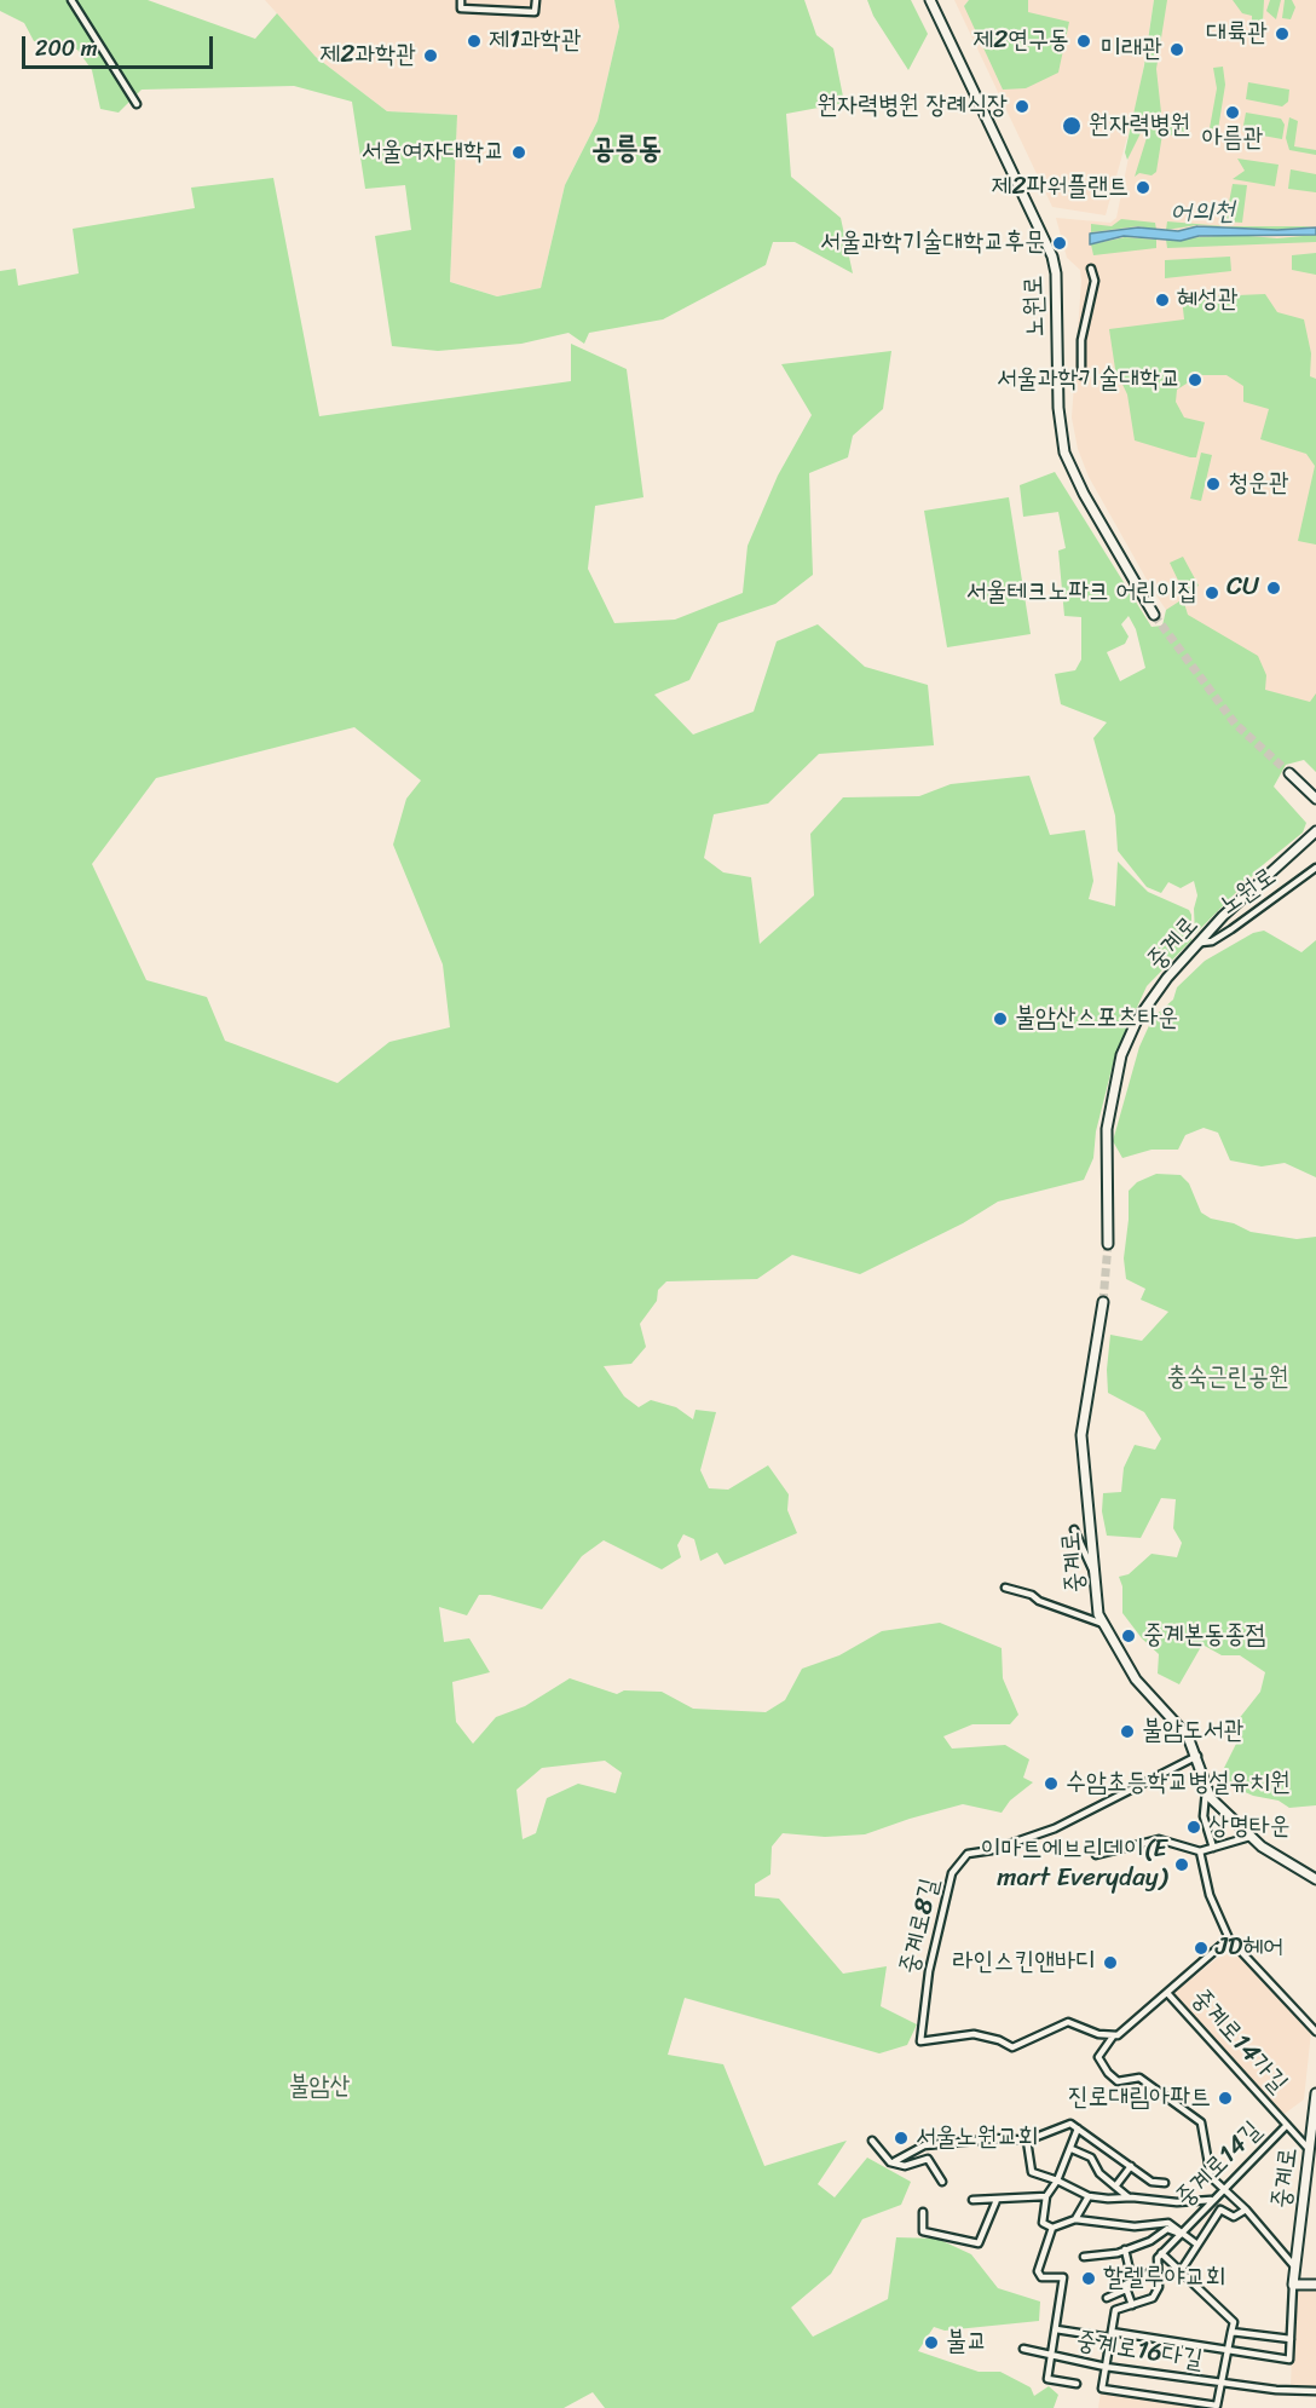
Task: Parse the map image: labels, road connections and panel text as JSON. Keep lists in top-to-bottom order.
{
  "streets": {
    "street": [
      "노원로",
      "중계로",
      "중계로8길",
      "중계로14가길",
      "중계로14길",
      "중계로16다길"
    ]
  },
  "crossings": [
    ["노원로", "중계로"],
    ["중계로", "중계로8길"],
    ["중계로", "중계로14가길"],
    ["중계로", "중계로14길"],
    ["중계로14가길", "중계로14길"]
  ],
  "districts": ["공릉동"],
  "water": ["어의천"],
  "parks": ["충숙근린공원", "불암산"],
  "places": [
    "대륙관",
    "제1과학관",
    "제2연구동",
    "미래관",
    "제2과학관",
    "원자력병원 장례식장",
    "아름관",
    "원자력병원",
    "서울여자대학교",
    "제2파워플랜트",
    "서울과학기술대학교후문",
    "혜성관",
    "서울과학기술대학교",
    "청운관",
    "CU",
    "서울테크노파크 어린이집",
    "불암산스포츠타운",
    "중계본동종점",
    "불암도서관",
    "수암초등학교병설유치원",
    "상명타운",
    "이마트에브리데이(E mart Everyday)",
    "JD헤어",
    "라인스킨앤바디",
    "진로대림아파트",
    "서울노원교회",
    "할렐루야교회",
    "불교"
  ],
  "scale_bar": "200 m"
}
